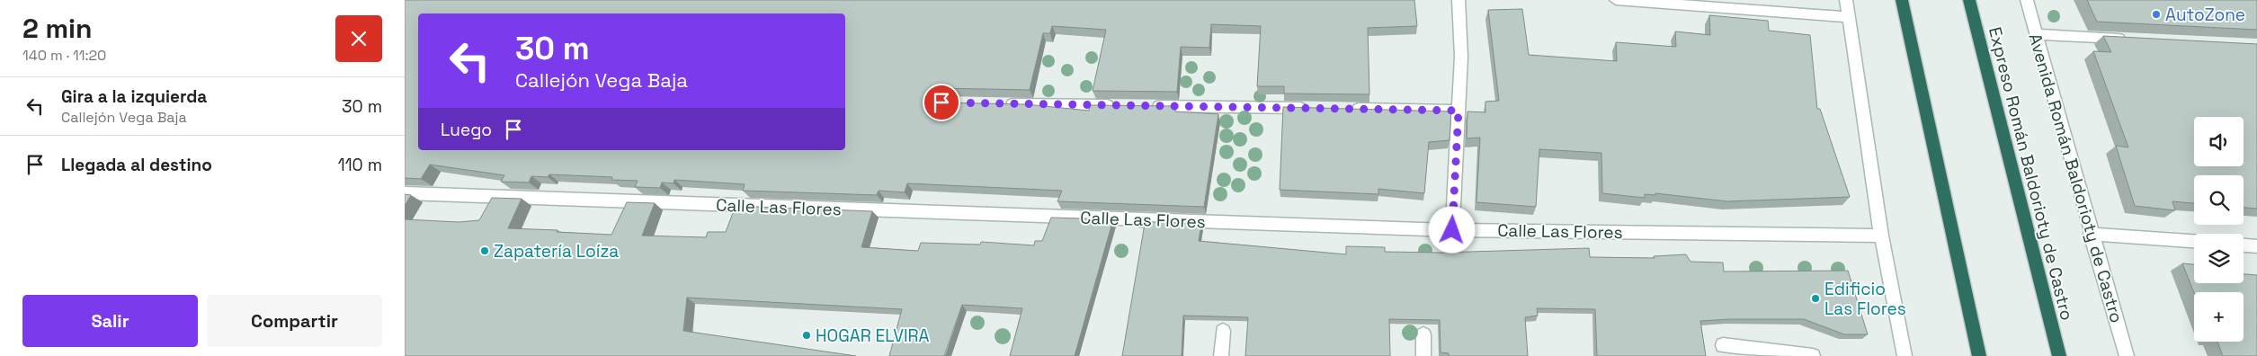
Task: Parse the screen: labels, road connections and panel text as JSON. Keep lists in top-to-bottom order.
{
  "streets": {
    "highway": ["Expreso Román Baldorioty de Castro"],
    "street": ["Avenida Román Baldorioty de Castro", "Calle Las Flores"]
  },
  "places": [
    "AutoZone",
    "Zapatería Loíza",
    "Edificio Las Flores",
    "HOGAR ELVIRA"
  ],
  "page": {
    "heading": ["2 min", "140 m · 11:20"],
    "turn": ["30 m", "Callejón Vega Baja"],
    "list": [
      {
        "name": "Gira a la izquierda",
        "note": "Callejón Vega Baja",
        "value": "30 m"
      },
      {
        "name": "Llegada al destino",
        "value": "110 m"
      }
    ],
    "then": "Luego",
    "map_buttons": "+",
    "buttons": ["Salir", "Compartir"]
  }
}
